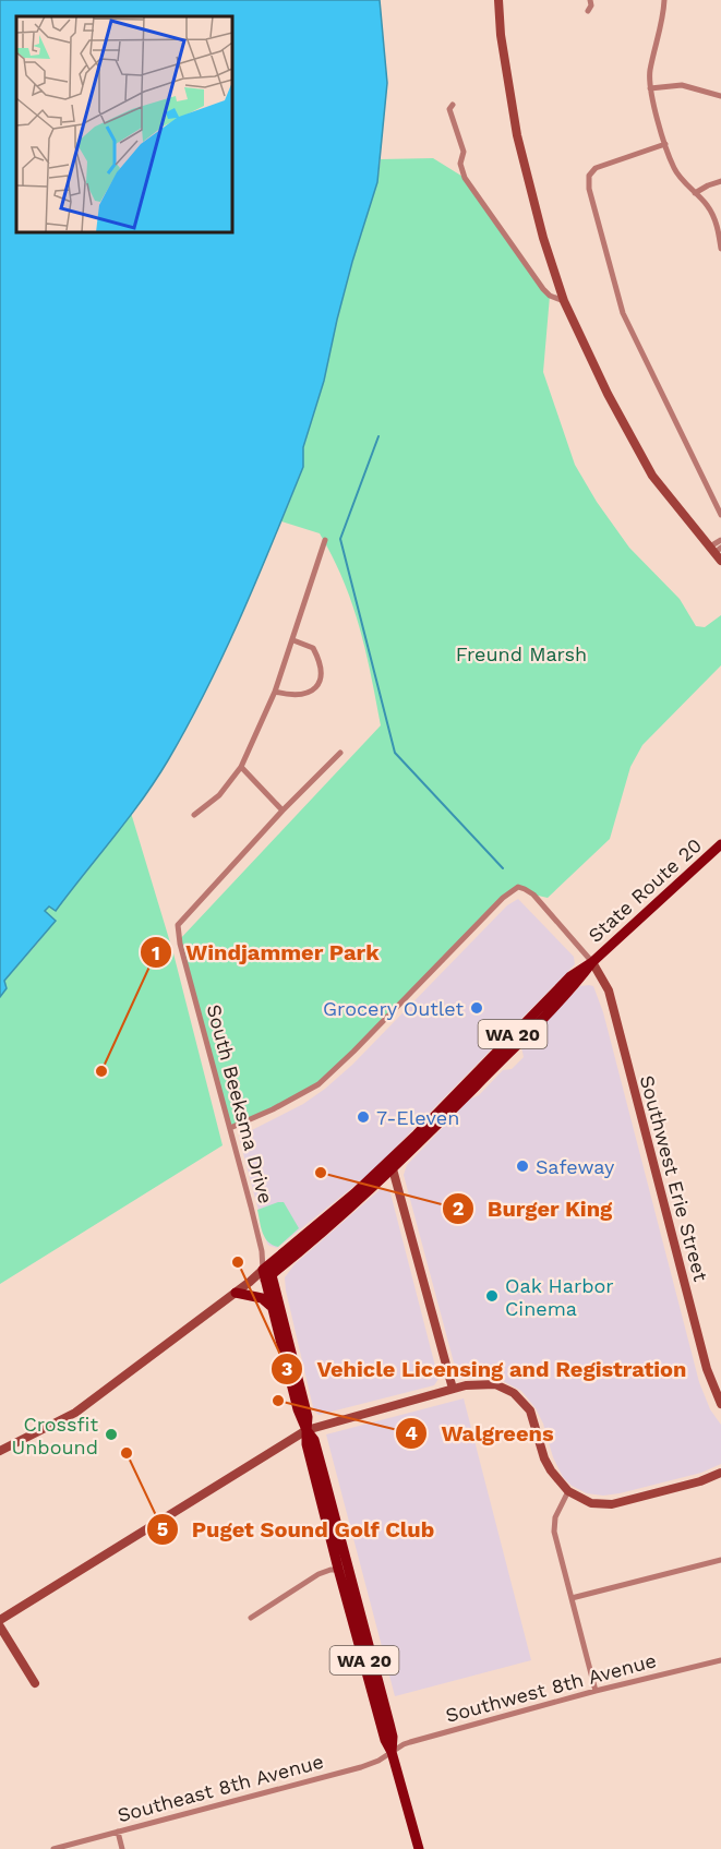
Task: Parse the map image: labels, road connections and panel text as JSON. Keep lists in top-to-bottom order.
{
  "streets": {
    "main road": ["State Route 20", "WA 20"],
    "street": [
      "South Beeksma Drive",
      "Southwest Erie Street",
      "Southwest 8th Avenue",
      "Southeast 8th Avenue"
    ]
  },
  "crossings": [
    ["State Route 20", "WA 20"],
    ["State Route 20", "South Beeksma Drive"],
    ["State Route 20", "Southwest Erie Street"],
    ["WA 20", "South Beeksma Drive"],
    ["WA 20", "Southwest 8th Avenue"],
    ["WA 20", "Southeast 8th Avenue"],
    ["Southwest 8th Avenue", "Southeast 8th Avenue"]
  ],
  "parks": ["Freund Marsh"],
  "places": [
    "Grocery Outlet",
    "Windjammer Park",
    "7-Eleven",
    "Safeway",
    "Burger King",
    "Vehicle Licensing and Registration",
    "Oak Harbor Cinema",
    "Walgreens",
    "Crossfit Unbound",
    "Puget Sound Golf Club"
  ]
}
